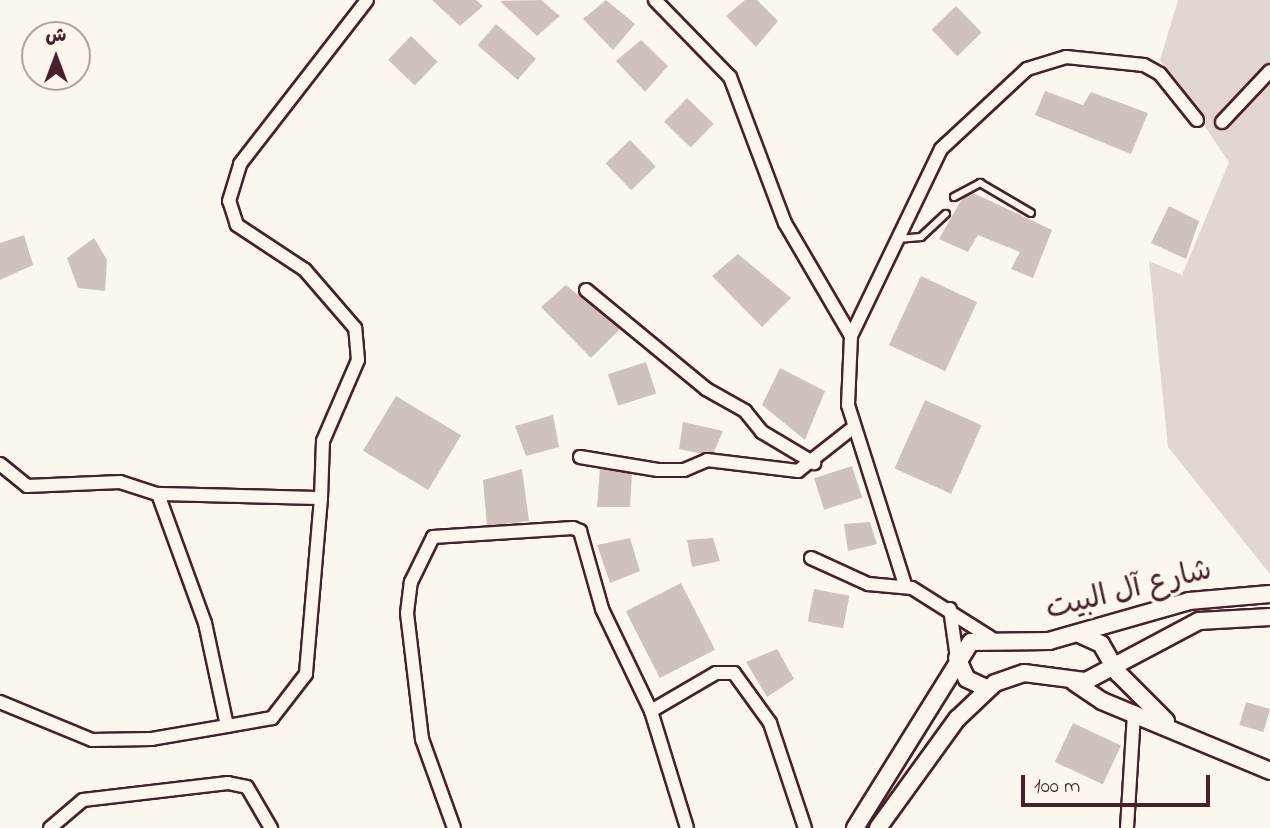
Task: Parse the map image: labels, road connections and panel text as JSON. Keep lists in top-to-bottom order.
{
  "streets": {
    "street": ["شارع آل البيت"]
  },
  "scale_bar": "100 m",
  "north": "top"
}
